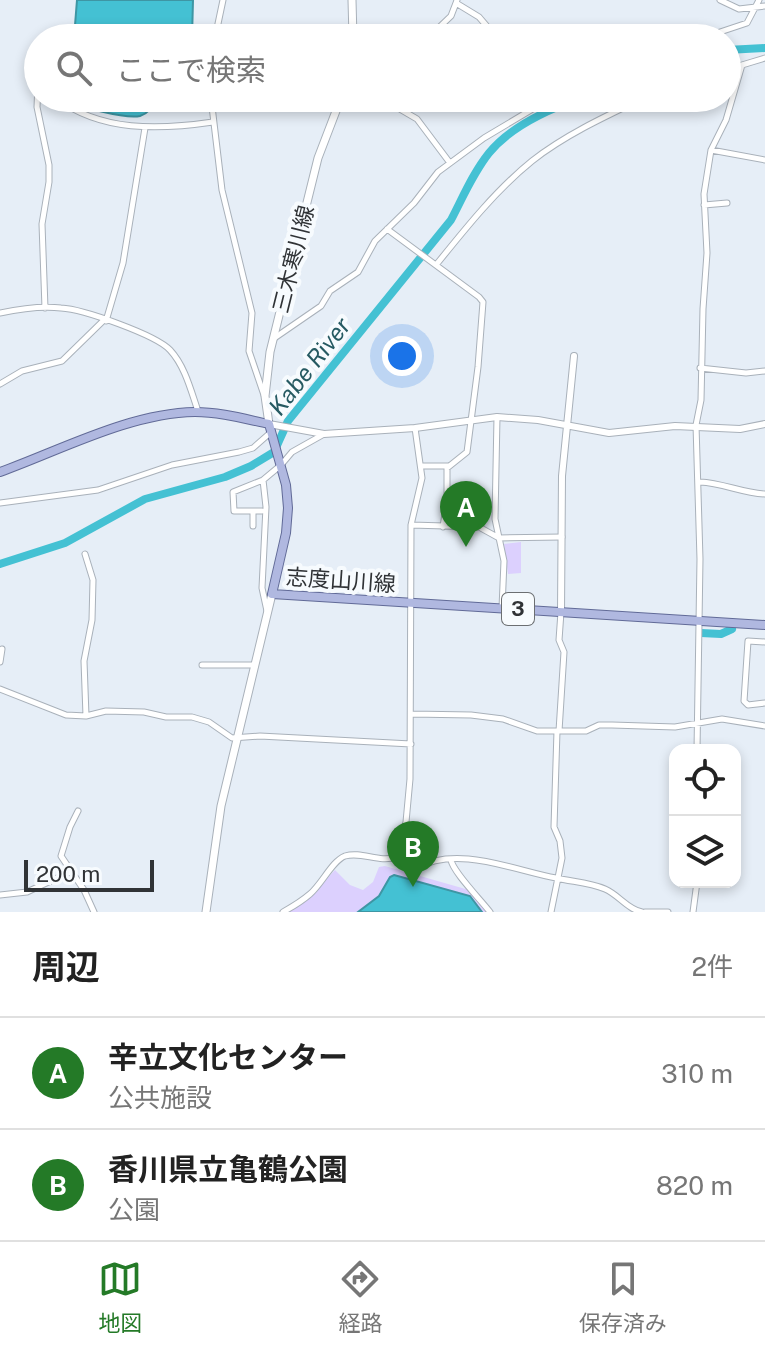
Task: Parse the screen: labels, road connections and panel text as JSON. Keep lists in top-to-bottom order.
{
  "streets": {
    "main road": ["三木寒川線", "志度山川線", "3"]
  },
  "crossings": [
    ["三木寒川線", "志度山川線"]
  ],
  "water": ["Kabe River"],
  "scale_bar": "200 m",
  "page": {
    "search": "ここで検索",
    "pins": ["A", "B"],
    "scale": "200 m",
    "heading": ["周辺", "2件"],
    "list": [
      {
        "mark": "A",
        "name": "辛立文化センター",
        "note": "公共施設",
        "value": "310 m"
      },
      {
        "mark": "B",
        "name": "香川県立亀鶴公園",
        "note": "公園",
        "value": "820 m"
      }
    ],
    "nav": ["地図", "経路", "保存済み"]
  }
}
